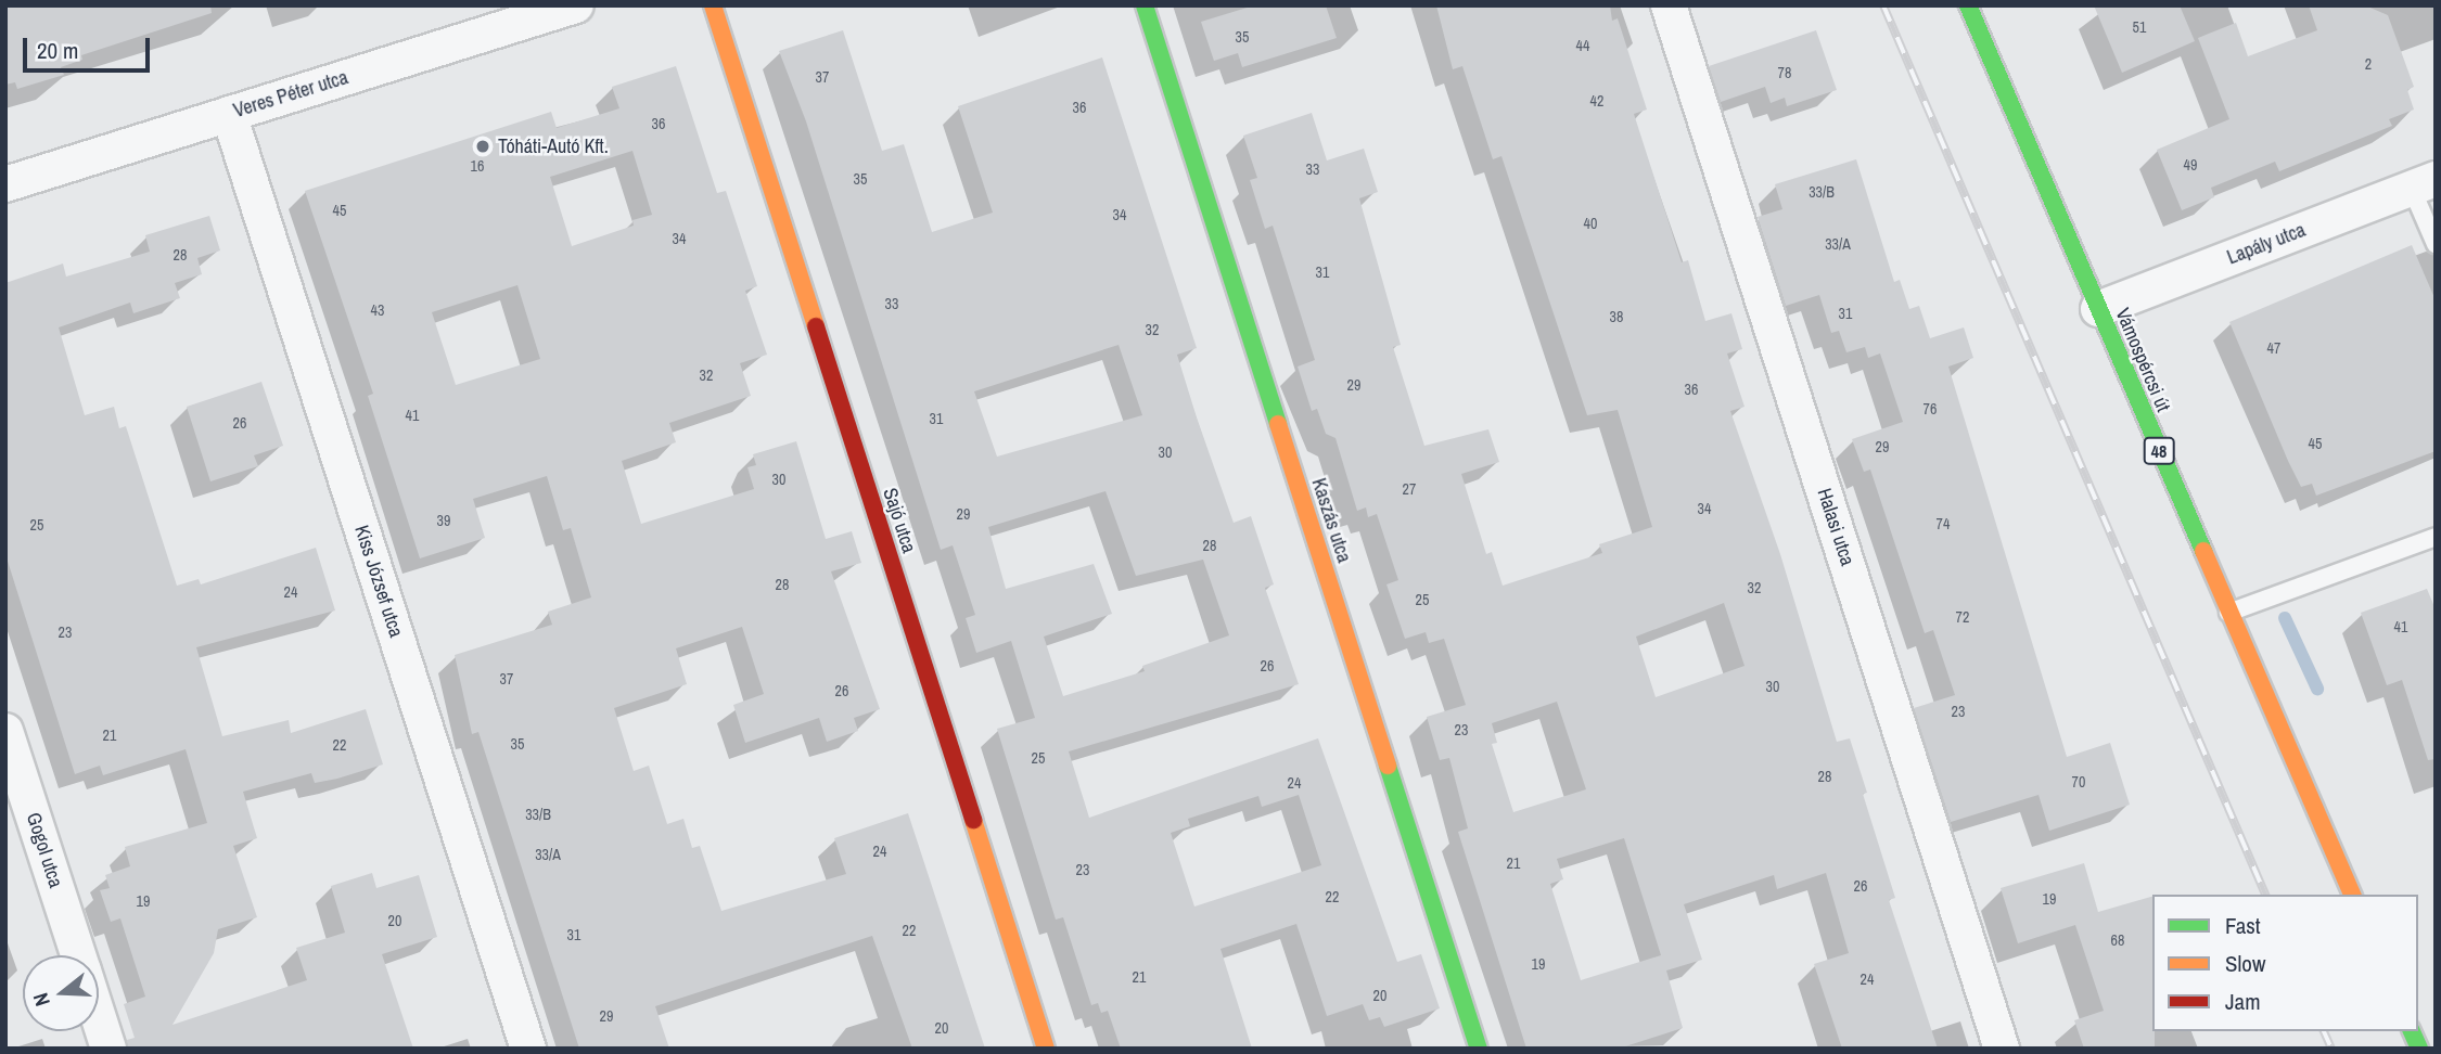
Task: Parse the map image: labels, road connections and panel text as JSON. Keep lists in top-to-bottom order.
{
  "streets": {
    "street": [
      "Veres Péter utca",
      "Lapály utca",
      "Vámospércsi út",
      "48",
      "Sajó utca",
      "Kaszás utca",
      "Halasi utca",
      "Kiss József utca",
      "Gogol utca"
    ]
  },
  "crossings": [
    ["Veres Péter utca", "Kiss József utca"],
    ["Lapály utca", "Vámospércsi út"]
  ],
  "places": ["Tóháti-Autó Kft."],
  "house_numbers": [
    "51",
    "35",
    "44",
    "2",
    "78",
    "37",
    "42",
    "36",
    "36",
    "49",
    "16",
    "33",
    "35",
    "33/B",
    "45",
    "34",
    "40",
    "34",
    "33/A",
    "28",
    "31",
    "33",
    "43",
    "31",
    "38",
    "32",
    "47",
    "32",
    "29",
    "36",
    "76",
    "41",
    "31",
    "26",
    "45",
    "29",
    "30",
    "30",
    "27",
    "34",
    "29",
    "39",
    "74",
    "25",
    "28",
    "28",
    "32",
    "24",
    "25",
    "72",
    "41",
    "23",
    "26",
    "37",
    "30",
    "26",
    "23",
    "23",
    "21",
    "35",
    "22",
    "25",
    "28",
    "70",
    "24",
    "33/B",
    "24",
    "33/A",
    "21",
    "23",
    "26",
    "22",
    "19",
    "19",
    "20",
    "22",
    "31",
    "68",
    "19",
    "21",
    "24",
    "20",
    "29",
    "20"
  ],
  "legend": ["Fast", "Slow", "Jam"],
  "scale_bar": "20 m",
  "north": "left"
}
